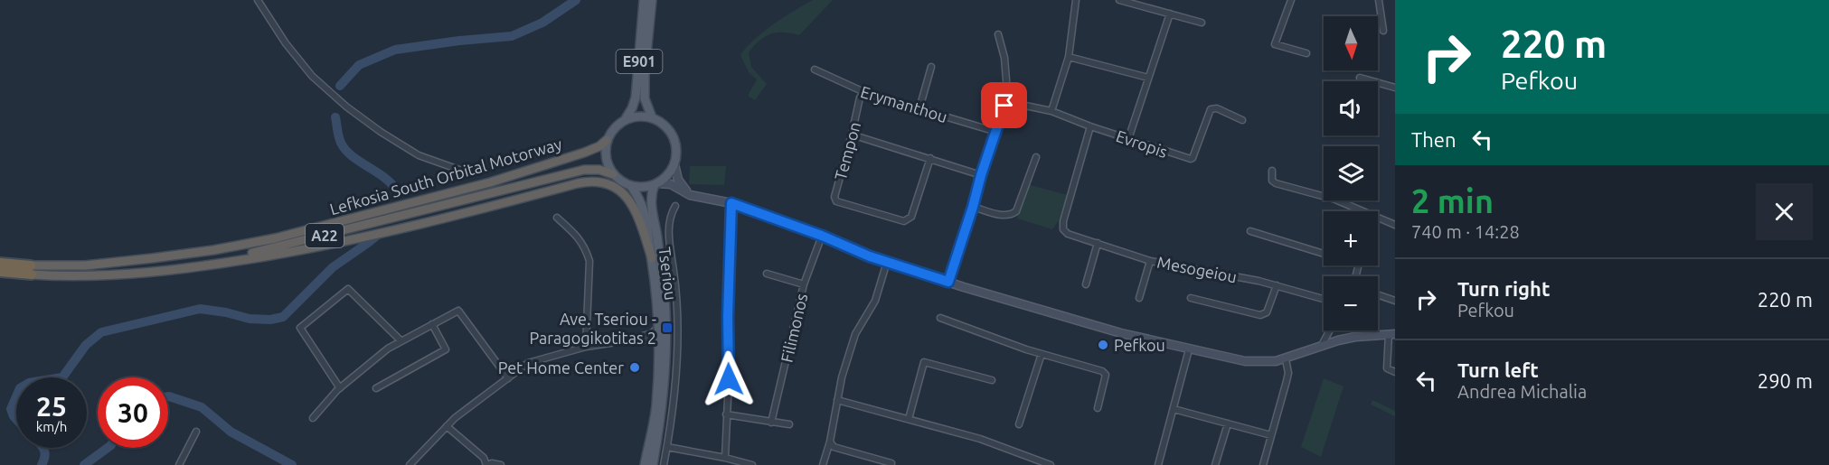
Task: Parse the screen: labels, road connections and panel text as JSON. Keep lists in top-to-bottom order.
{
  "streets": {
    "highway": ["Lefkosia South Orbital Motorway", "A22"],
    "main road": ["E901", "Tseriou"],
    "street": [
      "Erymanthou",
      "Evropis",
      "Tempon",
      "Mesogeiou",
      "Filimonos"
    ]
  },
  "crossings": [
    ["E901", "Lefkosia South Orbital Motorway"],
    ["E901", "Tseriou"],
    ["Erymanthou", "Tempon"],
    ["Evropis", "Mesogeiou"],
    ["Lefkosia South Orbital Motorway", "Tseriou"]
  ],
  "places": {
    "transit": ["Ave. Tseriou - Paragogikotitas 2"],
    "other": ["Pefkou", "Pet Home Center"]
  },
  "north": "bottom",
  "page": {
    "turn": ["220 m", "Pefkou"],
    "map_buttons": ["+", "−"],
    "then": "Then",
    "heading": ["2 min", "740 m · 14:28"],
    "list": [
      {
        "name": "Turn right",
        "note": "Pefkou",
        "value": "220 m"
      },
      {
        "name": "Turn left",
        "note": "Andrea Michalia",
        "value": "290 m"
      }
    ],
    "speed": "25 km/h",
    "limit": "30"
  }
}
